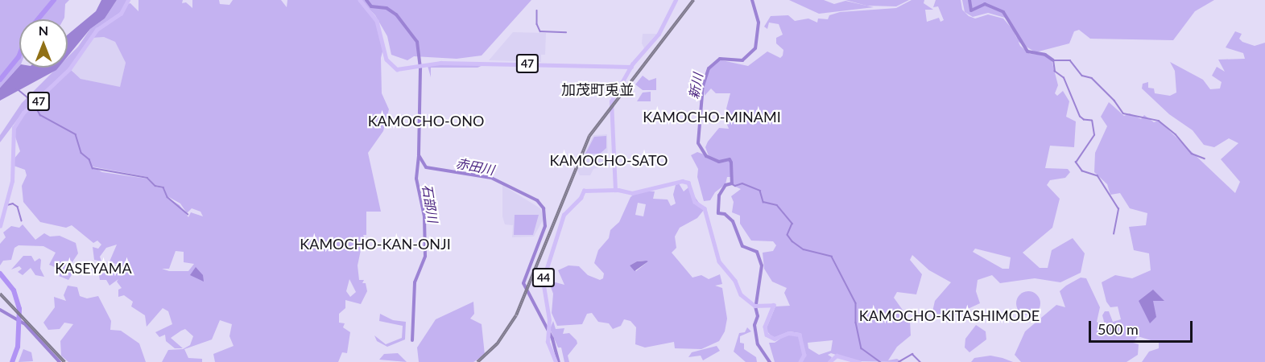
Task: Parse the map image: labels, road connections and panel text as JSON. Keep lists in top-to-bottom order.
{
  "streets": {
    "main road": ["47", "44"]
  },
  "districts": [
    "加茂町兎並",
    "KAMOCHO-MINAMI",
    "KAMOCHO-ONO",
    "KAMOCHO-SATO",
    "KAMOCHO-KAN-ONJI",
    "KASEYAMA",
    "KAMOCHO-KITASHIMODE"
  ],
  "water": ["新川", "赤田川", "石部川"],
  "scale_bar": "500 m",
  "north": "top"
}
